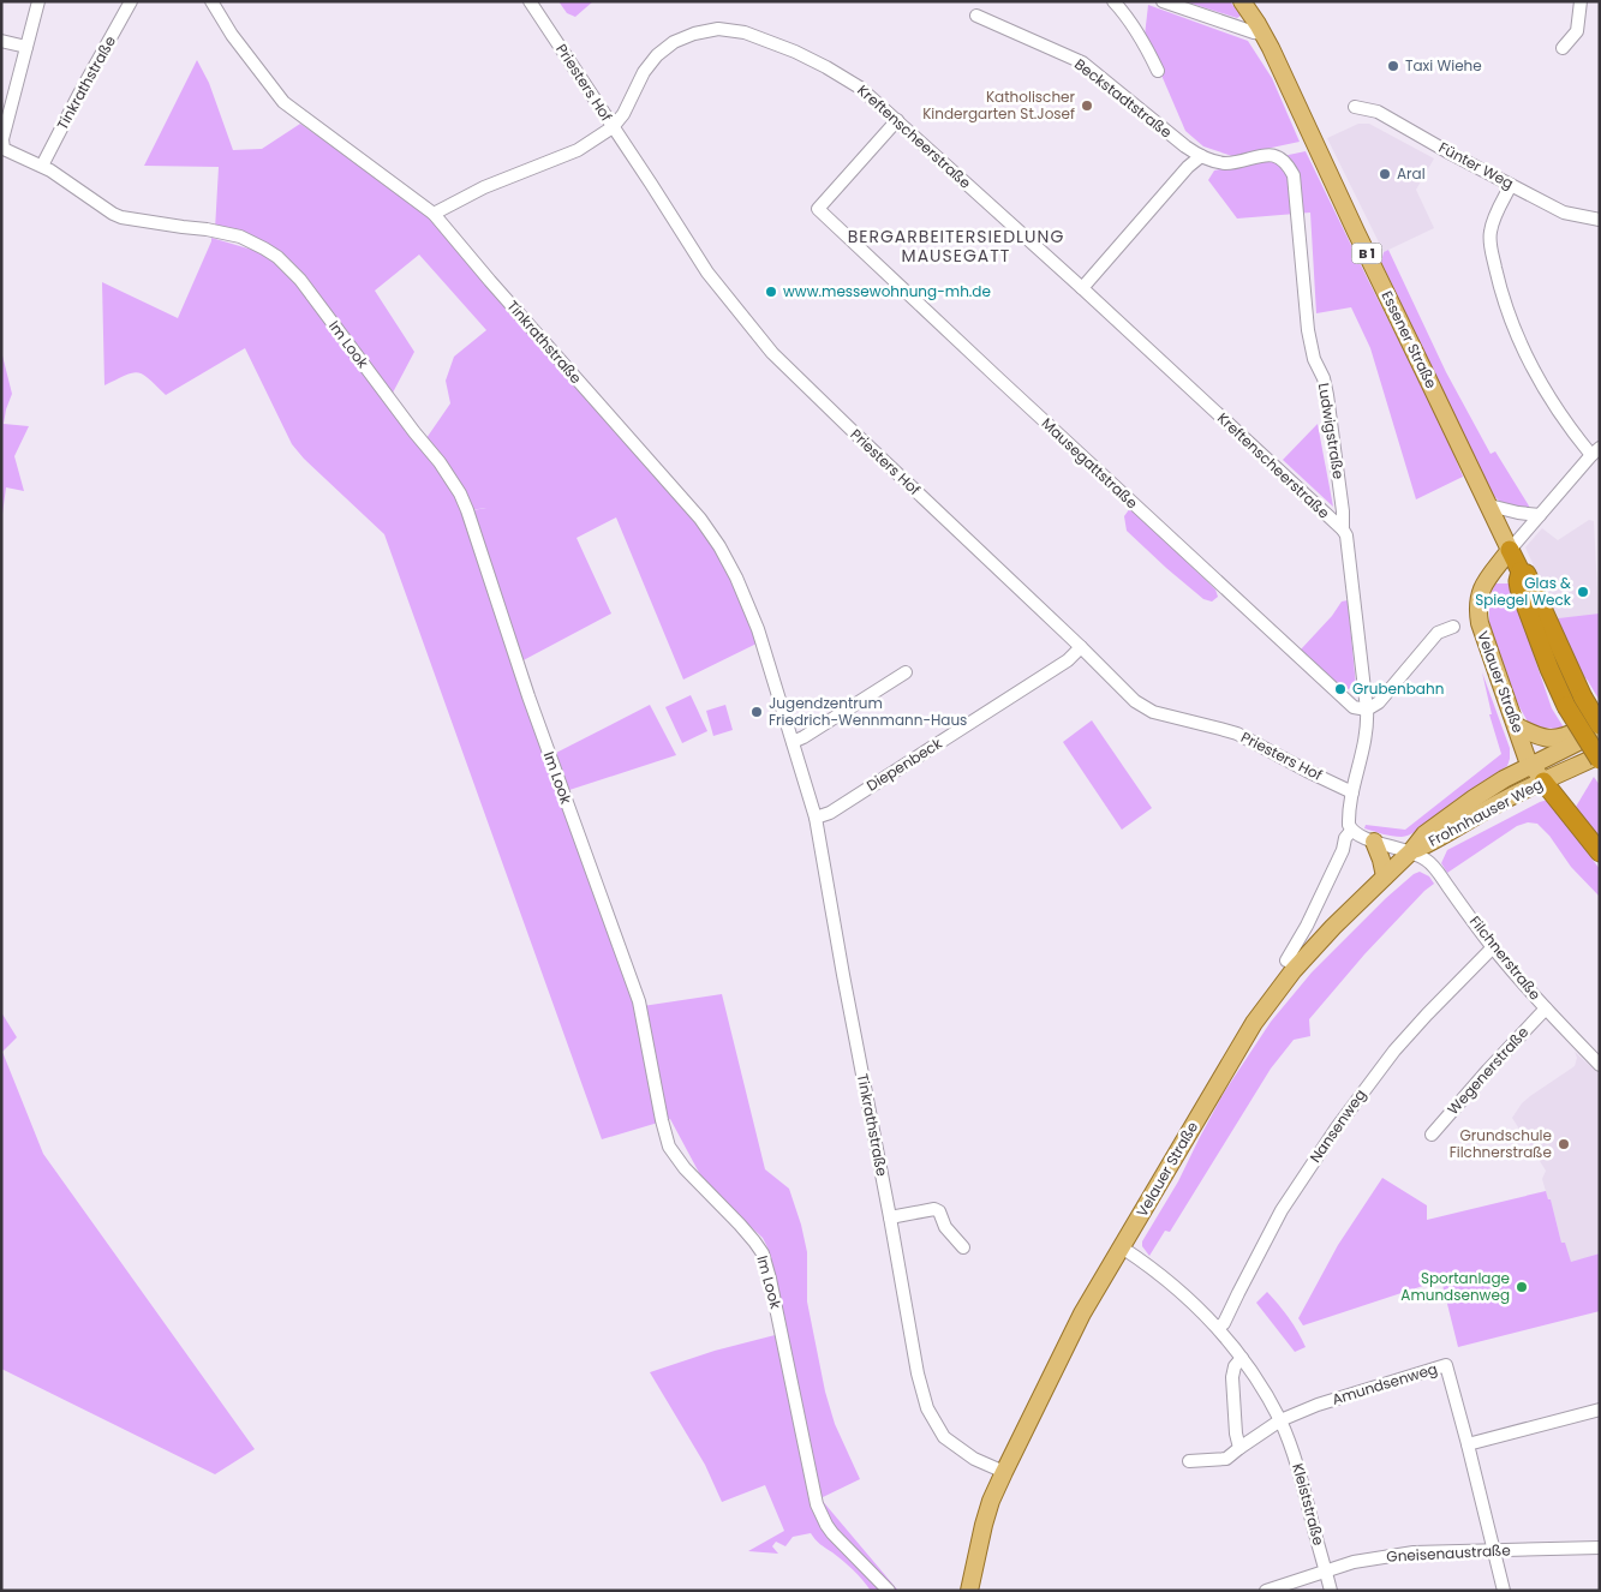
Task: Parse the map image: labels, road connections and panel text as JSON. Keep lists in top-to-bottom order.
{
  "streets": {
    "highway": ["B 1"],
    "main road": ["Essener Straße", "Velauer Straße", "Frohnhauser Weg"],
    "street": [
      "Tinkrathstraße",
      "Priesters Hof",
      "Beckstadtstraße",
      "Kreftenscheerstraße",
      "Fünter Weg",
      "Im Look",
      "Ludwigstraße",
      "Mausegattstraße",
      "Diepenbeck",
      "Filchnerstraße",
      "Wegenerstraße",
      "Nansenweg",
      "Amundsenweg",
      "Kleiststraße",
      "Gneisenaustraße"
    ]
  },
  "crossings": [
    ["Tinkrathstraße", "Kreftenscheerstraße"],
    ["Tinkrathstraße", "Im Look"],
    ["Tinkrathstraße", "Velauer Straße"],
    ["Tinkrathstraße", "Diepenbeck"],
    ["Priesters Hof", "Kreftenscheerstraße"],
    ["Priesters Hof", "Diepenbeck"],
    ["Beckstadtstraße", "Ludwigstraße"],
    ["Kreftenscheerstraße", "Ludwigstraße"],
    ["Kreftenscheerstraße", "Mausegattstraße"],
    ["B 1", "Essener Straße"],
    ["B 1", "Velauer Straße"],
    ["Essener Straße", "Velauer Straße"],
    ["Ludwigstraße", "Mausegattstraße"],
    ["Ludwigstraße", "Velauer Straße"],
    ["Mausegattstraße", "Velauer Straße"],
    ["Velauer Straße", "Frohnhauser Weg"],
    ["Velauer Straße", "Filchnerstraße"],
    ["Velauer Straße", "Kleiststraße"],
    ["Frohnhauser Weg", "Filchnerstraße"],
    ["Filchnerstraße", "Wegenerstraße"],
    ["Filchnerstraße", "Nansenweg"],
    ["Nansenweg", "Kleiststraße"],
    ["Amundsenweg", "Kleiststraße"],
    ["Amundsenweg", "Gneisenaustraße"],
    ["Kleiststraße", "Gneisenaustraße"]
  ],
  "districts": ["BERGARBEITERSIEDLUNG MAUSEGATT"],
  "places": [
    "Taxi Wiehe",
    "Katholischer Kindergarten St.Josef",
    "Aral",
    "www.messewohnung-mh.de",
    "Glas & Spiegel Weck",
    "Grubenbahn",
    "Jugendzentrum Friedrich-Wennmann-Haus",
    "Grundschule Filchnerstraße",
    "Sportanlage Amundsenweg"
  ]
}
